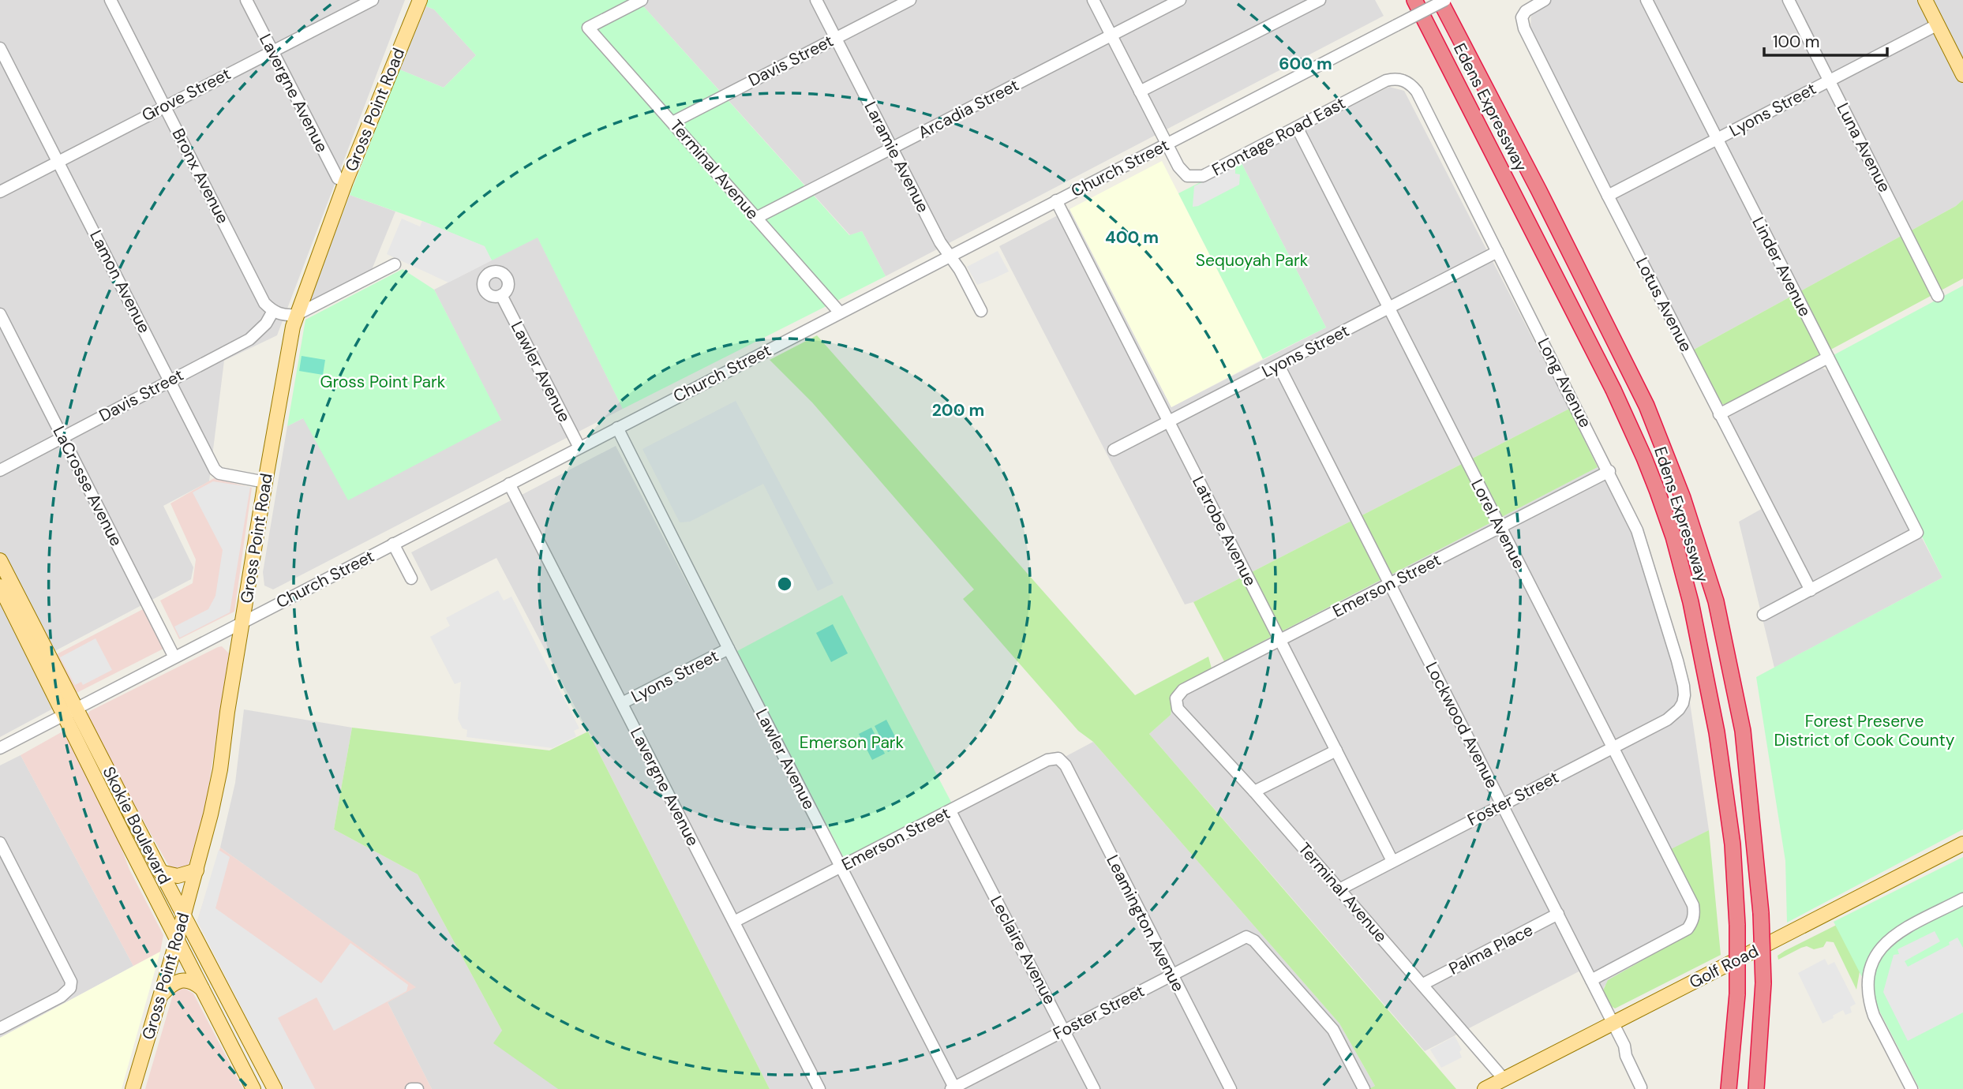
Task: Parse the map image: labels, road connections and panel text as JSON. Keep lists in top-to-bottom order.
{
  "streets": {
    "highway": ["Edens Expressway"],
    "main road": ["Gross Point Road", "Skokie Boulevard", "Golf Road"],
    "street": [
      "Davis Street",
      "Lavergne Avenue",
      "Grove Street",
      "Arcadia Street",
      "Lyons Street",
      "Frontage Road East",
      "Luna Avenue",
      "Laramie Avenue",
      "Church Street",
      "Terminal Avenue",
      "Bronx Avenue",
      "Linder Avenue",
      "Lamon Avenue",
      "Lotus Avenue",
      "Lawler Avenue",
      "Long Avenue",
      "LaCrosse Avenue",
      "Lorel Avenue",
      "Latrobe Avenue",
      "Emerson Street",
      "Lockwood Avenue",
      "Foster Street",
      "Leamington Avenue",
      "Palma Place",
      "Leclaire Avenue"
    ]
  },
  "crossings": [
    ["Davis Street", "Laramie Avenue"],
    ["Davis Street", "Terminal Avenue"],
    ["Davis Street", "Bronx Avenue"],
    ["Davis Street", "Lamon Avenue"],
    ["Davis Street", "LaCrosse Avenue"],
    ["Lavergne Avenue", "Grove Street"],
    ["Lavergne Avenue", "Gross Point Road"],
    ["Lavergne Avenue", "Lyons Street"],
    ["Lavergne Avenue", "Church Street"],
    ["Lavergne Avenue", "Emerson Street"],
    ["Grove Street", "Bronx Avenue"],
    ["Grove Street", "Lamon Avenue"],
    ["Arcadia Street", "Laramie Avenue"],
    ["Arcadia Street", "Terminal Avenue"],
    ["Gross Point Road", "Church Street"],
    ["Gross Point Road", "Bronx Avenue"],
    ["Gross Point Road", "Lamon Avenue"],
    ["Gross Point Road", "Skokie Boulevard"],
    ["Lyons Street", "Luna Avenue"],
    ["Lyons Street", "Linder Avenue"],
    ["Lyons Street", "Lotus Avenue"],
    ["Lyons Street", "Lawler Avenue"],
    ["Lyons Street", "Long Avenue"],
    ["Lyons Street", "Lorel Avenue"],
    ["Lyons Street", "Latrobe Avenue"],
    ["Lyons Street", "Lockwood Avenue"],
    ["Frontage Road East", "Church Street"],
    ["Frontage Road East", "Long Avenue"],
    ["Frontage Road East", "Lorel Avenue"],
    ["Laramie Avenue", "Church Street"],
    ["Church Street", "Terminal Avenue"],
    ["Church Street", "Lawler Avenue"],
    ["Church Street", "LaCrosse Avenue"],
    ["Church Street", "Latrobe Avenue"],
    ["Church Street", "Skokie Boulevard"],
    ["Terminal Avenue", "Emerson Street"],
    ["Terminal Avenue", "Foster Street"],
    ["Terminal Avenue", "Palma Place"],
    ["Terminal Avenue", "Golf Road"],
    ["Linder Avenue", "Lotus Avenue"],
    ["Lawler Avenue", "Emerson Street"],
    ["Lawler Avenue", "Foster Street"],
    ["Long Avenue", "Emerson Street"],
    ["Long Avenue", "Foster Street"],
    ["Lorel Avenue", "Emerson Street"],
    ["Lorel Avenue", "Lockwood Avenue"],
    ["Lorel Avenue", "Foster Street"],
    ["Latrobe Avenue", "Emerson Street"],
    ["Latrobe Avenue", "Foster Street"],
    ["Emerson Street", "Lockwood Avenue"],
    ["Emerson Street", "Leamington Avenue"],
    ["Emerson Street", "Leclaire Avenue"],
    ["Lockwood Avenue", "Foster Street"],
    ["Lockwood Avenue", "Palma Place"],
    ["Lockwood Avenue", "Golf Road"],
    ["Foster Street", "Leamington Avenue"],
    ["Foster Street", "Leclaire Avenue"]
  ],
  "parks": [
    "Sequoyah Park",
    "Gross Point Park",
    "Forest Preserve District of Cook County",
    "Emerson Park"
  ],
  "scale_bar": "100 m",
  "rings": ["600 m", "400 m", "200 m"]
}
